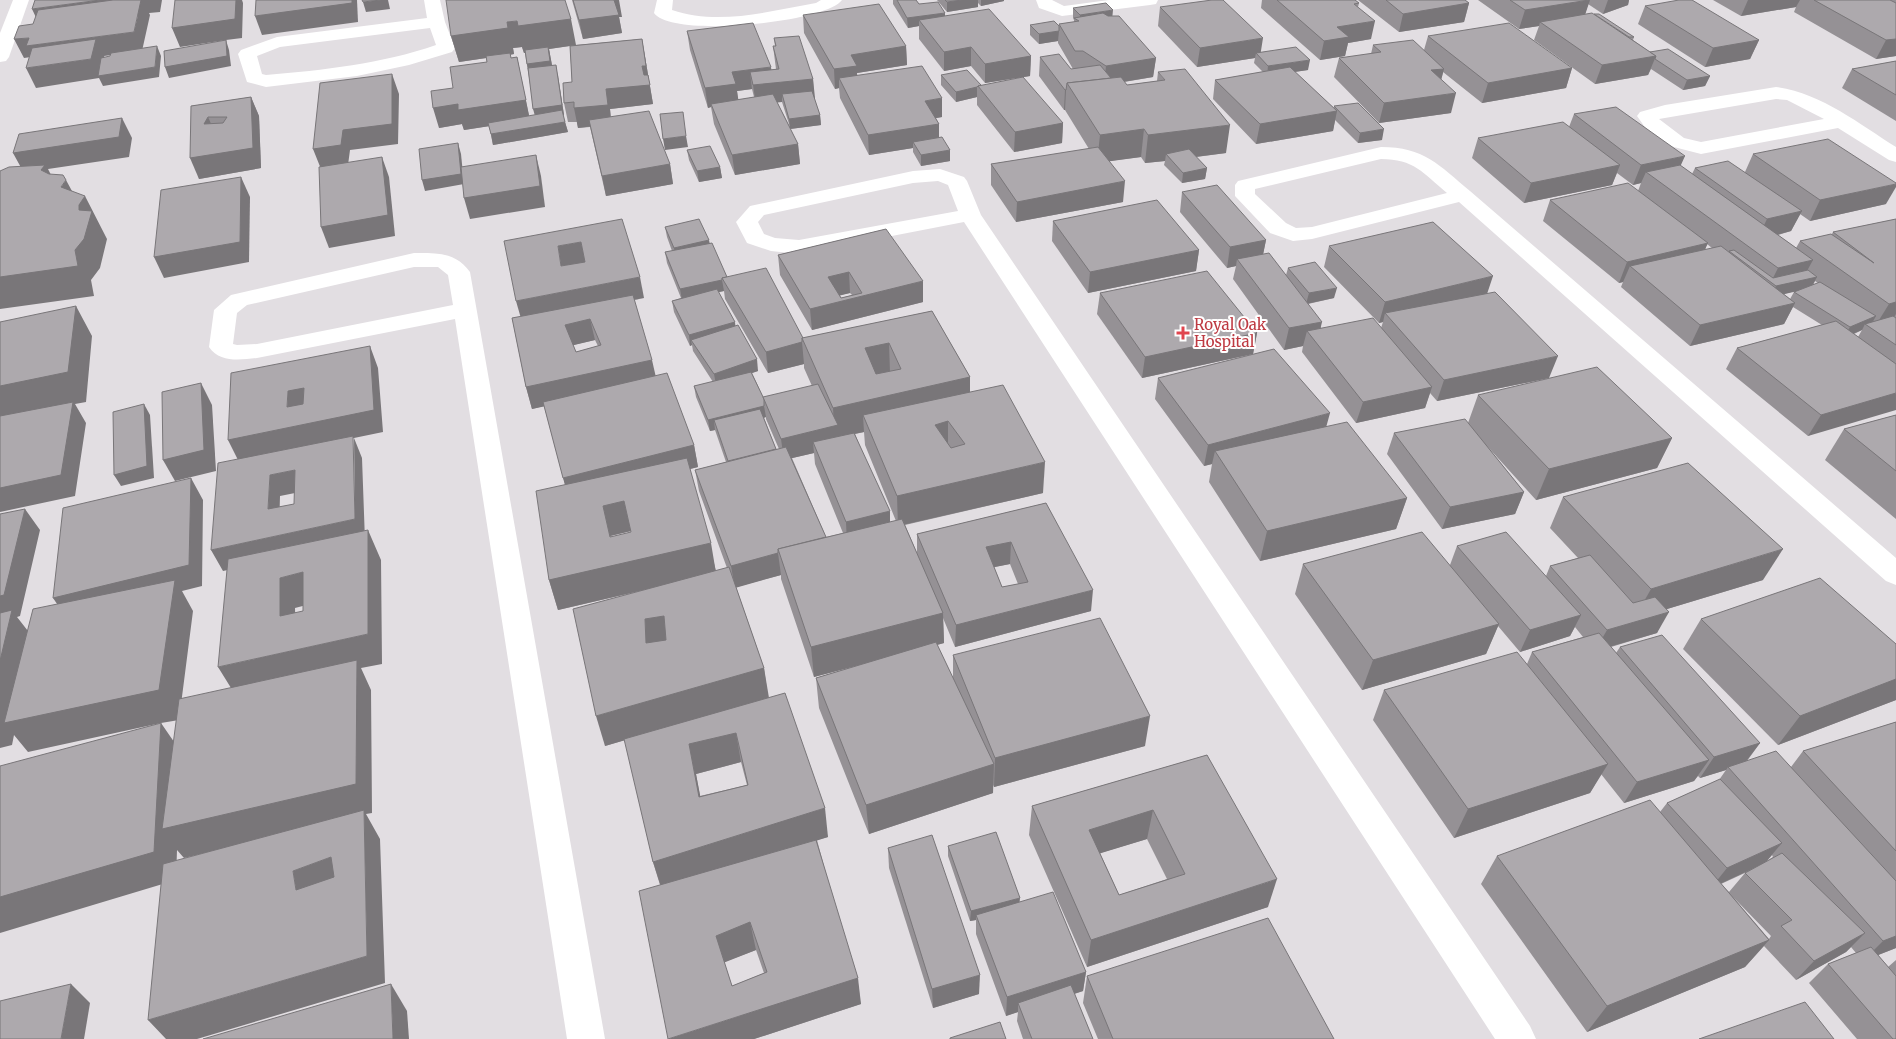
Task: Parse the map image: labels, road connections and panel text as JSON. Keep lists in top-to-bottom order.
{
  "places": {
    "health": ["Royal Oak Hospital"]
  }
}
